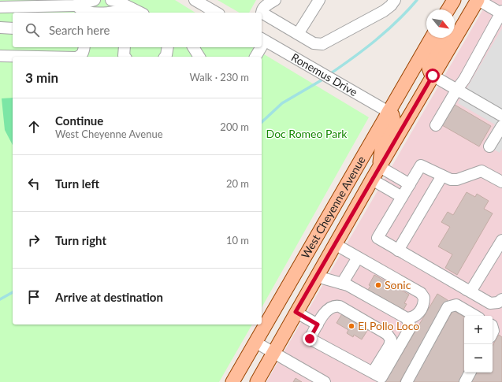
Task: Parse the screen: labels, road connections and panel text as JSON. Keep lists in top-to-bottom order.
{
  "streets": {
    "main road": ["West Cheyenne Avenue"],
    "street": ["Ronemus Drive"]
  },
  "crossings": [
    ["Ronemus Drive", "West Cheyenne Avenue"]
  ],
  "parks": ["Doc Romeo Park"],
  "places": ["Sonic", "El Pollo Loco"],
  "north": "bottom right",
  "page": {
    "search": "Search here",
    "heading": ["3 min", "Walk · 230 m"],
    "list": [
      ["Continue", "West Cheyenne Avenue", "200 m"],
      ["Turn left", "20 m"],
      ["Turn right", "10 m"],
      "Arrive at destination"
    ],
    "map_buttons": ["+", "−"]
  }
}
